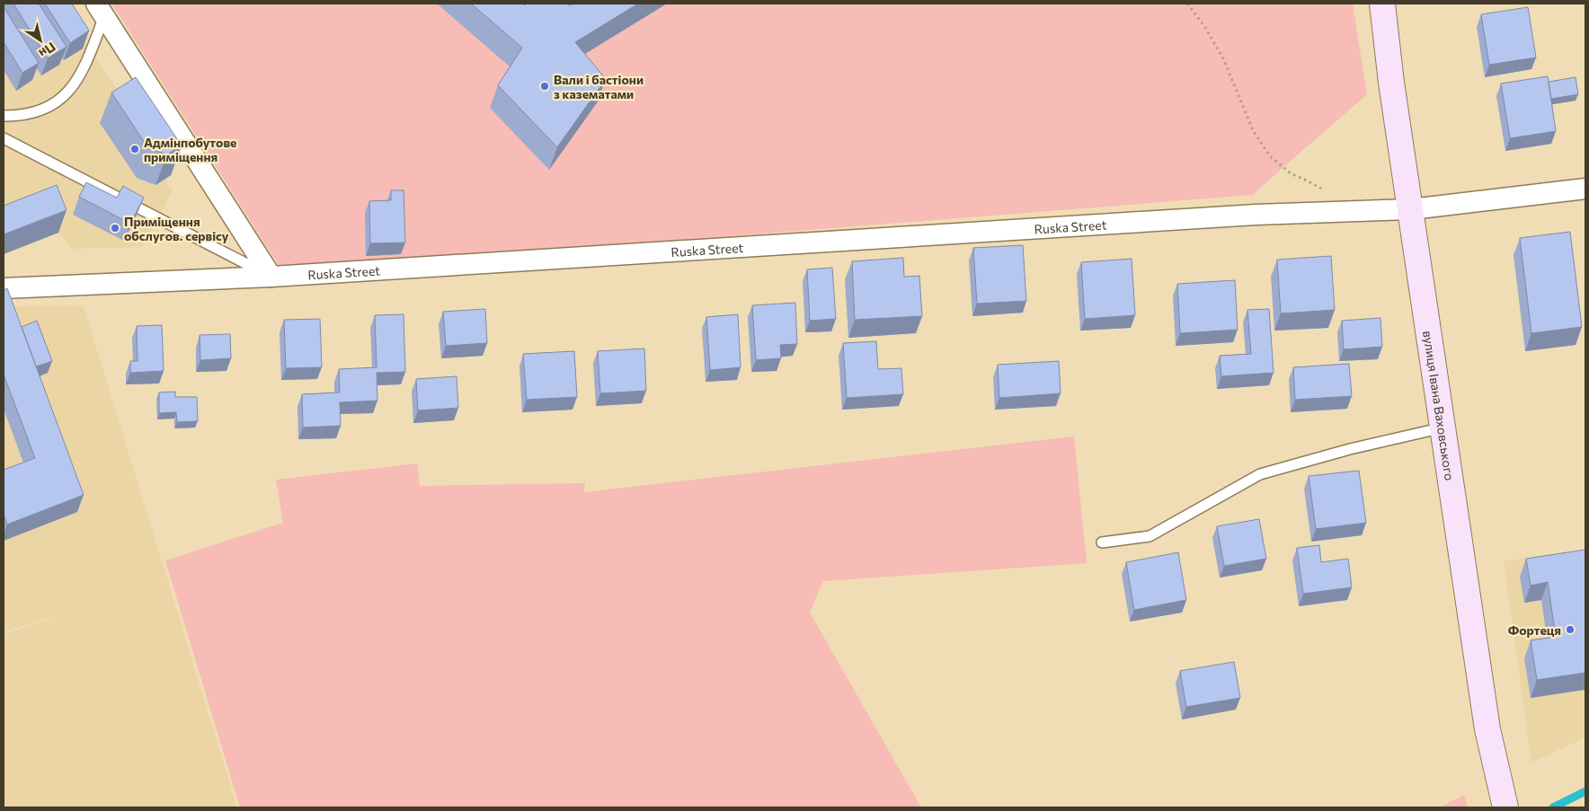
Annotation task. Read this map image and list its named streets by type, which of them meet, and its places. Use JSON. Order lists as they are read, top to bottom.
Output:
{
  "streets": {
    "main road": ["вулиця Івана Ваховського"],
    "street": ["Ruska Street"]
  },
  "crossings": [
    ["Ruska Street", "вулиця Івана Ваховського"]
  ],
  "places": [
    "Вали і бастіони з казематами",
    "Адмінпобутове приміщення",
    "Приміщення обслугов. сервісу",
    "Фортеця"
  ],
  "north": "bottom right"
}
